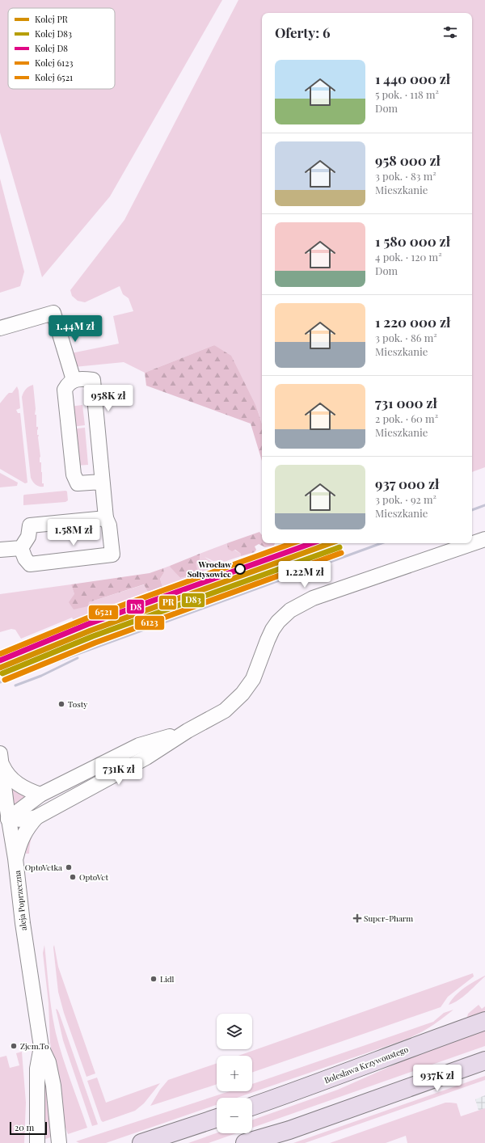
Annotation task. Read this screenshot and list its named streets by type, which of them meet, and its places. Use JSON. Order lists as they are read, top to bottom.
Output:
{
  "streets": {
    "main road": ["Bolesława Krzywoustego"],
    "street": ["aleja Poprzeczna"]
  },
  "places": {
    "other": [
      "Wrocław Sołtysowice",
      "Tosty",
      "OptoVetka",
      "OptoVet",
      "Lidl",
      "Zjem.To"
    ],
    "health": ["Super-Pharm"]
  },
  "lines": [
    "rail line PR",
    "rail line D8",
    "rail line 6521",
    "rail line D83",
    "rail line 6123"
  ],
  "legend": [
    "Kolej PR",
    "Kolej D83",
    "Kolej D8",
    "Kolej 6123",
    "Kolej 6521"
  ],
  "scale_bar": "20 m",
  "page": {
    "heading": "Oferty: 6",
    "list": [
      {
        "name": "1 440 000 zł",
        "note": "5 pok. · 118 m² · Dom"
      },
      {
        "name": "958 000 zł",
        "note": "3 pok. · 83 m² · Mieszkanie"
      },
      {
        "name": "1 580 000 zł",
        "note": "4 pok. · 120 m² · Dom"
      },
      {
        "name": "1 220 000 zł",
        "note": "3 pok. · 86 m² · Mieszkanie"
      },
      {
        "name": "731 000 zł",
        "note": "2 pok. · 60 m² · Mieszkanie"
      },
      {
        "name": "937 000 zł",
        "note": "3 pok. · 92 m² · Mieszkanie"
      }
    ],
    "price": [
      "1.44M zł",
      "958K zł",
      "1.58M zł",
      "1.22M zł",
      "731K zł",
      "937K zł"
    ],
    "map_buttons": ["+", "−"],
    "scale": "20 m"
  }
}
